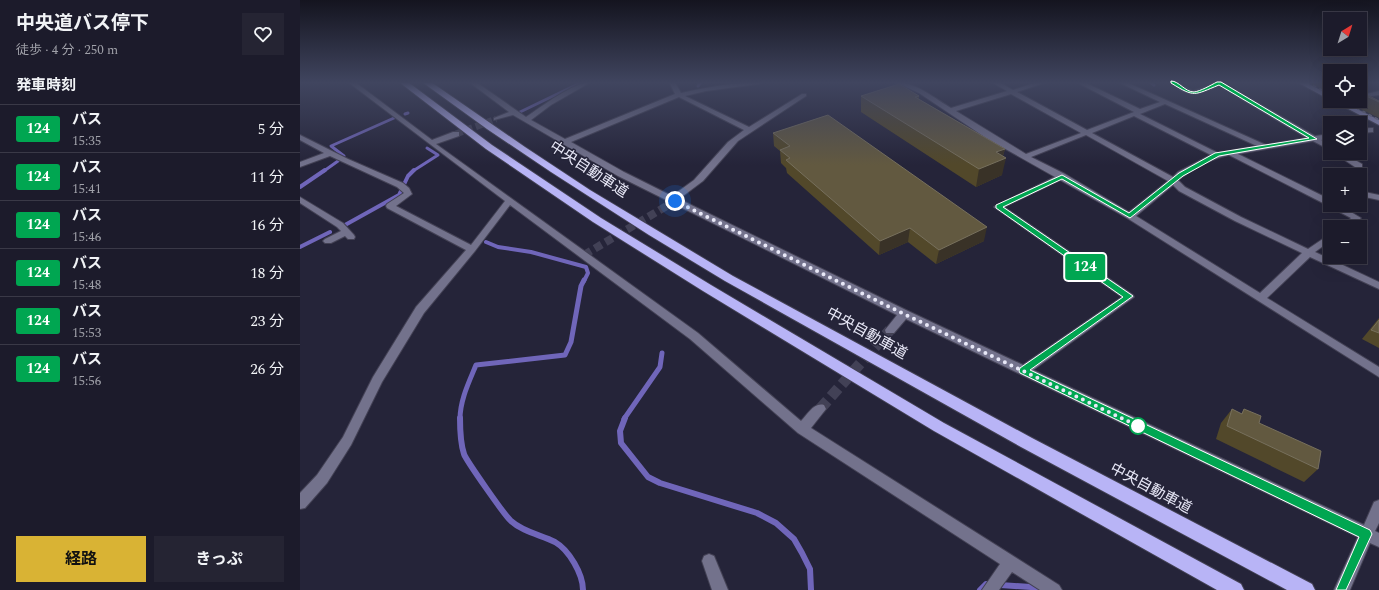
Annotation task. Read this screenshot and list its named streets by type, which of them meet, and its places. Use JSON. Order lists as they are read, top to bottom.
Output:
{
  "streets": {
    "highway": ["中央自動車道"]
  },
  "lines": ["bus line 124"],
  "north": "top right",
  "page": {
    "heading": [
      ["中央道バス停下", "徒歩 · 4 分 · 250 m"],
      "発車時刻"
    ],
    "on_map": "124",
    "map_buttons": ["+", "−"],
    "list": [
      {
        "mark": "124",
        "name": "バス",
        "note": "15:35",
        "value": "5 分"
      },
      {
        "mark": "124",
        "name": "バス",
        "note": "15:41",
        "value": "11 分"
      },
      {
        "mark": "124",
        "name": "バス",
        "note": "15:46",
        "value": "16 分"
      },
      {
        "mark": "124",
        "name": "バス",
        "note": "15:48",
        "value": "18 分"
      },
      {
        "mark": "124",
        "name": "バス",
        "note": "15:53",
        "value": "23 分"
      },
      {
        "mark": "124",
        "name": "バス",
        "note": "15:56",
        "value": "26 分"
      }
    ],
    "buttons": ["経路", "きっぷ"]
  }
}
